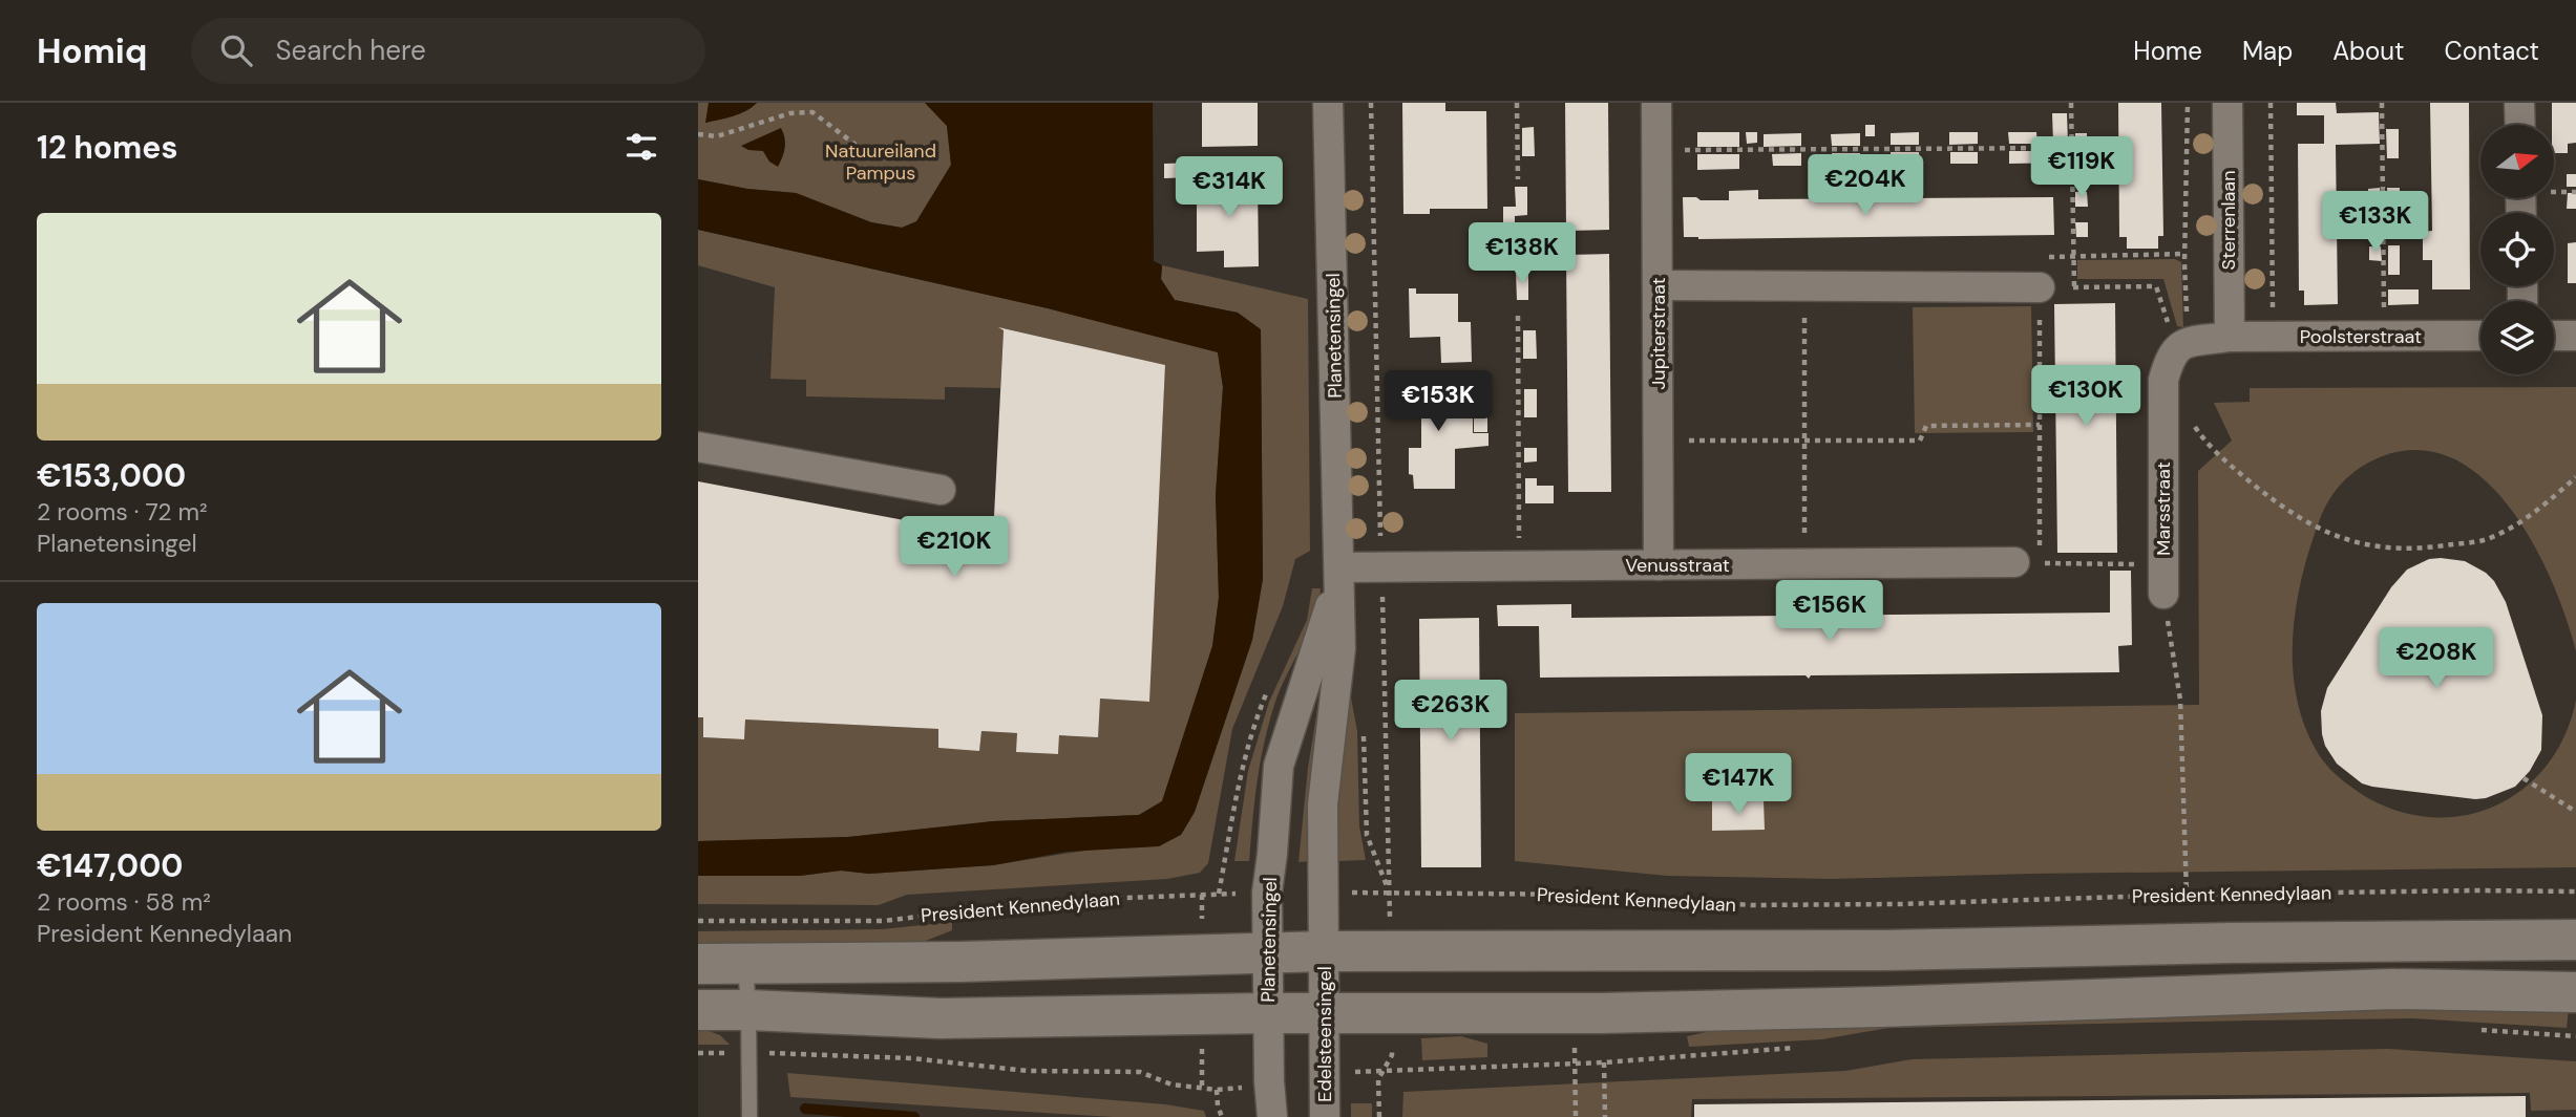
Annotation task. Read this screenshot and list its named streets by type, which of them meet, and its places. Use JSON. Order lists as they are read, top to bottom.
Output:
{
  "streets": {
    "street": [
      "Sterrenlaan",
      "Jupiterstraat",
      "Planetensingel",
      "Poolsterstraat",
      "Marsstraat",
      "Venusstraat",
      "Edelsteensingel"
    ],
    "path": ["President Kennedylaan"]
  },
  "crossings": [
    ["Sterrenlaan", "Poolsterstraat"],
    ["Jupiterstraat", "Venusstraat"],
    ["Planetensingel", "Venusstraat"],
    ["Planetensingel", "President Kennedylaan"],
    ["Planetensingel", "Edelsteensingel"]
  ],
  "parks": ["Natuureiland Pampus"],
  "north": "right",
  "page": {
    "header": "Homiq",
    "search": "Search here",
    "nav": [
      "Home",
      "Map",
      "About",
      "Contact"
    ],
    "heading": "12 homes",
    "price": [
      "€119K",
      "€204K",
      "€314K",
      "€133K",
      "€138K",
      "€130K",
      "€153K",
      "€210K",
      "€156K",
      "€208K",
      "€263K",
      "€147K"
    ],
    "list": [
      {
        "name": "€153,000",
        "note": "2 rooms · 72 m² · Planetensingel"
      },
      {
        "name": "€147,000",
        "note": "2 rooms · 58 m² · President Kennedylaan"
      }
    ]
  }
}
